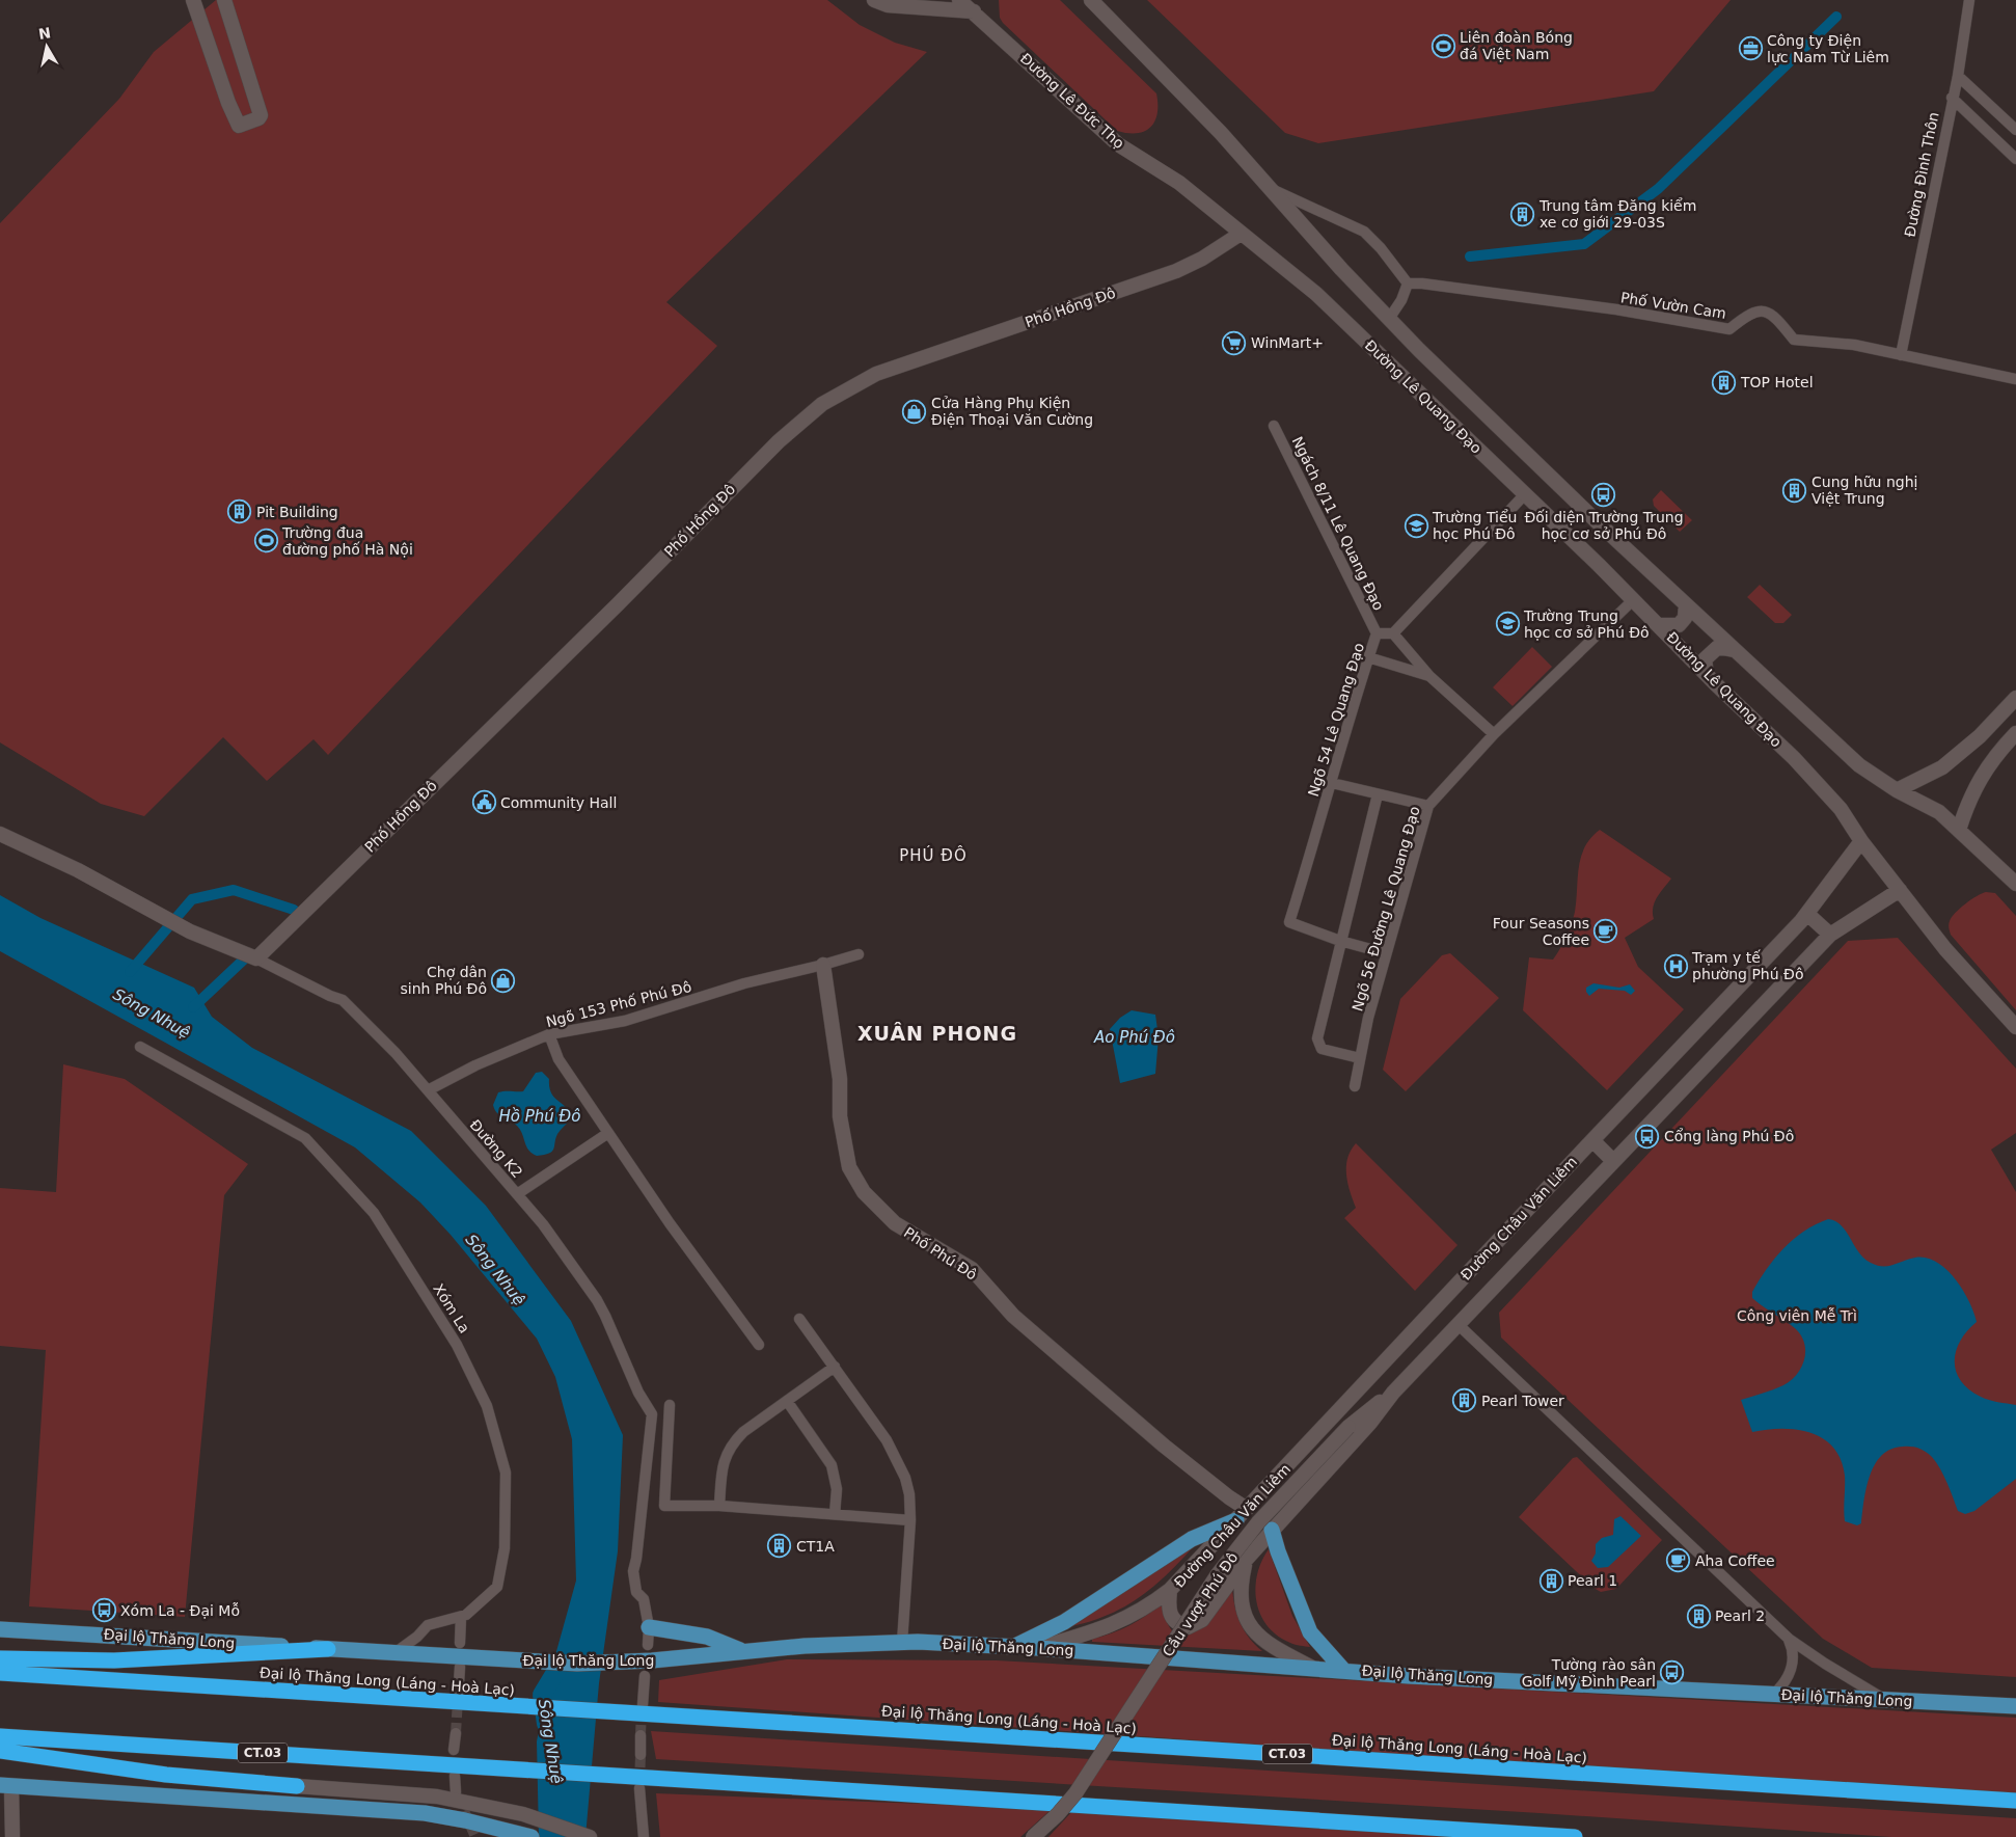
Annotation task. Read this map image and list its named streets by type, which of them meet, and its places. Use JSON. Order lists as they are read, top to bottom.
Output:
{
  "streets": {
    "highway": ["Đại lộ Thăng Long (Láng - Hoà Lạc)", "CT.03"],
    "main road": [
      "Đường Lê Đức Thọ",
      "Phố Hồng Đô",
      "Đường Lê Quang Đạo",
      "Đường Châu Văn Liêm",
      "Phố Phú Đô",
      "Cầu vượt Phú Đô",
      "Đại lộ Thăng Long"
    ],
    "street": [
      "Đường Đình Thôn",
      "Phố Vườn Cam",
      "Ngách 8/11 Lê Quang Đạo",
      "Ngõ 54 Lê Quang Đạo",
      "Ngõ 56 Đường Lê Quang Đạo",
      "Ngõ 153 Phố Phú Đô",
      "Đường K2",
      "Xóm La"
    ]
  },
  "crossings": [
    ["Đường Lê Đức Thọ", "Phố Hồng Đô"],
    ["Đường Lê Đức Thọ", "Đường Lê Quang Đạo"],
    ["Đường Đình Thôn", "Phố Vườn Cam"],
    ["Phố Hồng Đô", "Đường Lê Quang Đạo"],
    ["Phố Hồng Đô", "Đường K2"],
    ["Đường Lê Quang Đạo", "Ngõ 56 Đường Lê Quang Đạo"],
    ["Đường Lê Quang Đạo", "Đường Châu Văn Liêm"],
    ["Ngách 8/11 Lê Quang Đạo", "Ngõ 54 Lê Quang Đạo"],
    ["Ngõ 153 Phố Phú Đô", "Đường K2"],
    ["Ngõ 153 Phố Phú Đô", "Phố Phú Đô"],
    ["Đường Châu Văn Liêm", "Phố Phú Đô"],
    ["Đường Châu Văn Liêm", "Cầu vượt Phú Đô"],
    ["Đường Châu Văn Liêm", "Đại lộ Thăng Long"],
    ["Xóm La", "Đại lộ Thăng Long"]
  ],
  "districts": ["PHÚ ĐÔ", "XUÂN PHONG"],
  "water": ["Sông Nhuệ", "Ao Phú Đô", "Hồ Phú Đô"],
  "parks": ["Công viên Mễ Trì"],
  "places": {
    "sports": ["Liên đoàn Bóng đá Việt Nam", "Trường đua đường phố Hà Nội"],
    "office": ["Công ty Điện lực Nam Từ Liêm"],
    "building": [
      "Trung tâm Đăng kiểm xe cơ giới 29-03S",
      "TOP Hotel",
      "Cung hữu nghị Việt Trung",
      "Pit Building",
      "Pearl Tower",
      "CT1A",
      "Pearl 1",
      "Pearl 2"
    ],
    "supermarket": ["WinMart+"],
    "shop": ["Cửa Hàng Phụ Kiện Điện Thoại Văn Cường", "Chợ dân sinh Phú Đô"],
    "bus stop": [
      "Đối diện Trường Trung học cơ sở Phú Đô",
      "Cổng làng Phú Đô",
      "Xóm La - Đại Mỗ",
      "Tường rào sân Golf Mỹ Đình Pearl"
    ],
    "school or university": ["Trường Tiểu học Phú Đô", "Trường Trung học cơ sở Phú Đô"],
    "public building": ["Community Hall"],
    "cafe": ["Four Seasons Coffee", "Aha Coffee"],
    "hospital": ["Trạm y tế phường Phú Đô"]
  },
  "north": "top"
}
